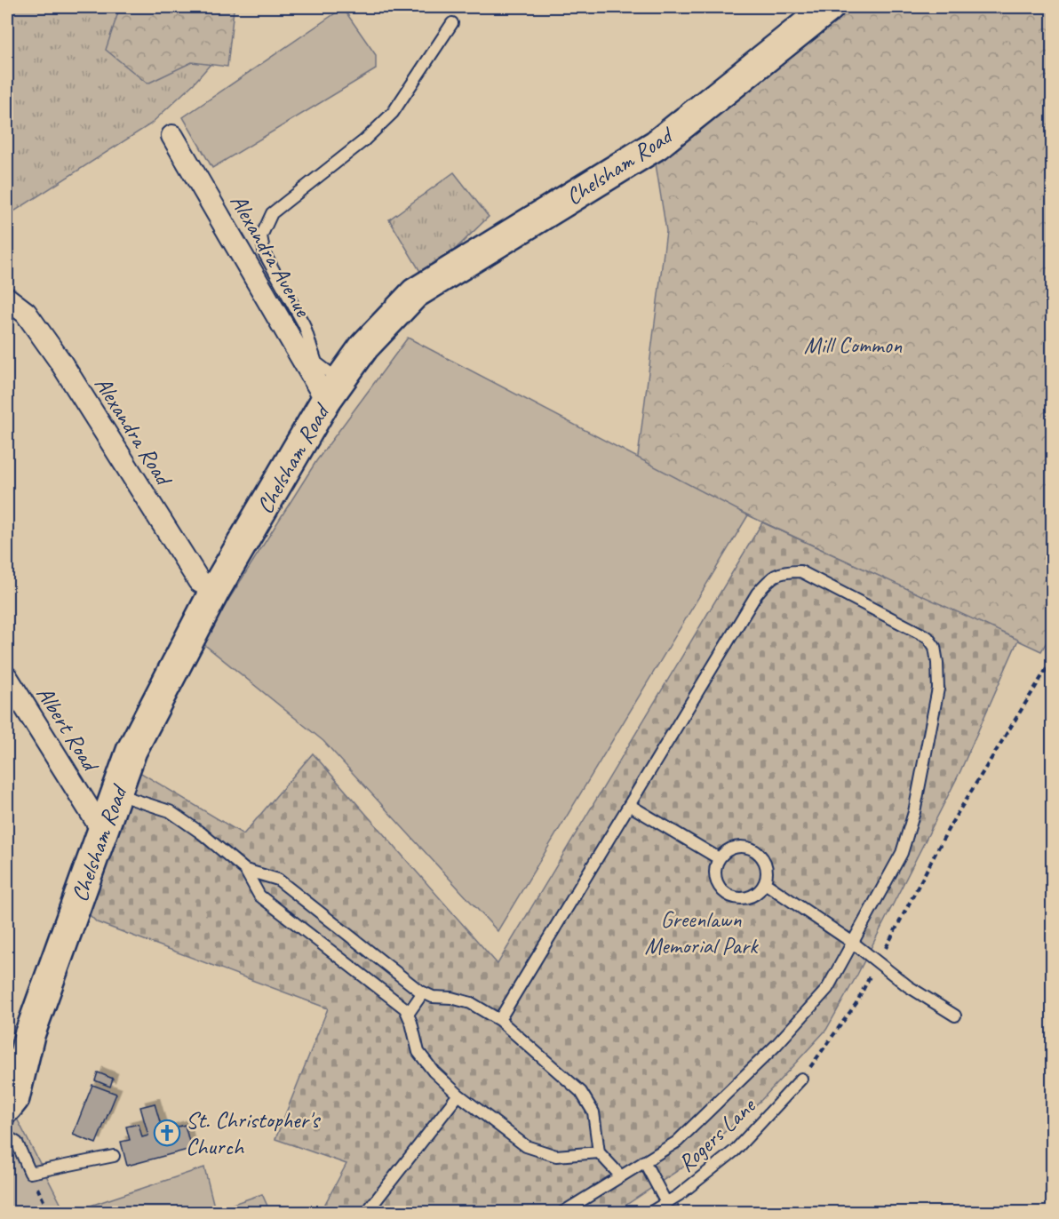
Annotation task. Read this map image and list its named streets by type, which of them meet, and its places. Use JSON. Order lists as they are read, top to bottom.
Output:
{
  "streets": {
    "street": [
      "Chelsham Road",
      "Alexandra Avenue",
      "Alexandra Road",
      "Albert Road"
    ],
    "lane": ["Rogers Lane"]
  },
  "crossings": [
    ["Chelsham Road", "Alexandra Avenue"],
    ["Chelsham Road", "Alexandra Road"],
    ["Chelsham Road", "Albert Road"]
  ],
  "parks": ["Mill Common", "Greenlawn Memorial Park"],
  "places": {
    "church": ["St. Christopher's Church"]
  }
}
